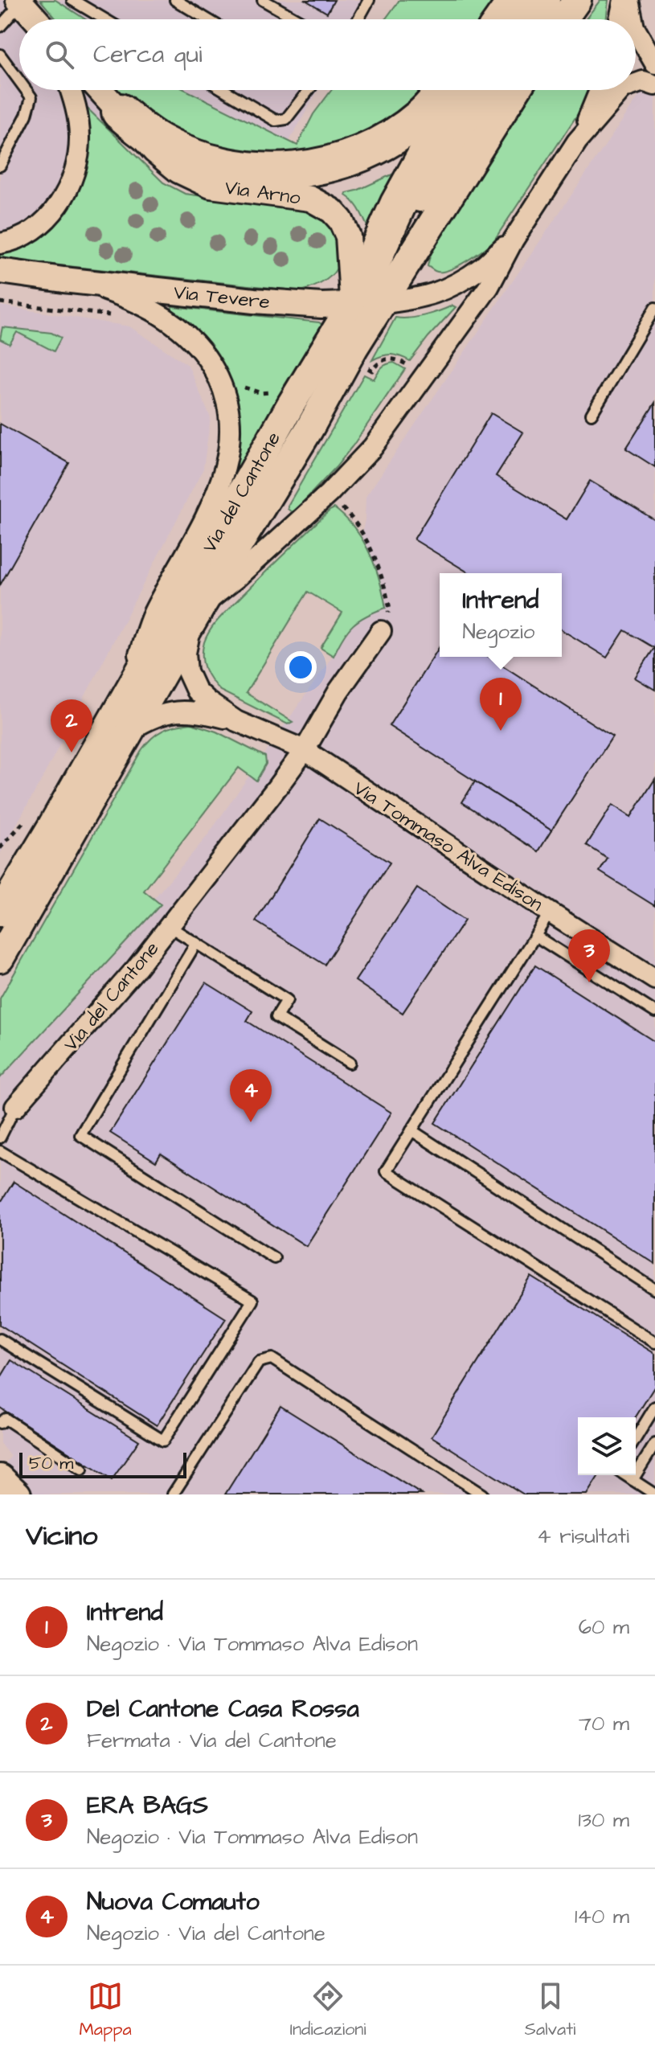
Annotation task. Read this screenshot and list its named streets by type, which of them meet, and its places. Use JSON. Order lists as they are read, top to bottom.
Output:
{
  "streets": {
    "main road": ["Via del Cantone"],
    "street": ["Via Arno", "Via Tevere", "Via Tommaso Alva Edison"]
  },
  "crossings": [
    ["Via Arno", "Via Tevere"],
    ["Via Arno", "Via del Cantone"],
    ["Via Tevere", "Via del Cantone"],
    ["Via del Cantone", "Via Tommaso Alva Edison"]
  ],
  "scale_bar": "50 m",
  "page": {
    "search": "Cerca qui",
    "popup": ["Intrend", "Negozio"],
    "pins": [
      "1",
      "2",
      "3",
      "4"
    ],
    "scale": "50 m",
    "heading": ["Vicino", "4 risultati"],
    "list": [
      {
        "mark": "1",
        "name": "Intrend",
        "note": "Negozio · Via Tommaso Alva Edison",
        "value": "60 m"
      },
      {
        "mark": "2",
        "name": "Del Cantone Casa Rossa",
        "note": "Fermata · Via del Cantone",
        "value": "70 m"
      },
      {
        "mark": "3",
        "name": "ERA BAGS",
        "note": "Negozio · Via Tommaso Alva Edison",
        "value": "130 m"
      },
      {
        "mark": "4",
        "name": "Nuova Comauto",
        "note": "Negozio · Via del Cantone",
        "value": "140 m"
      }
    ],
    "nav": ["Mappa", "Indicazioni", "Salvati"]
  }
}
